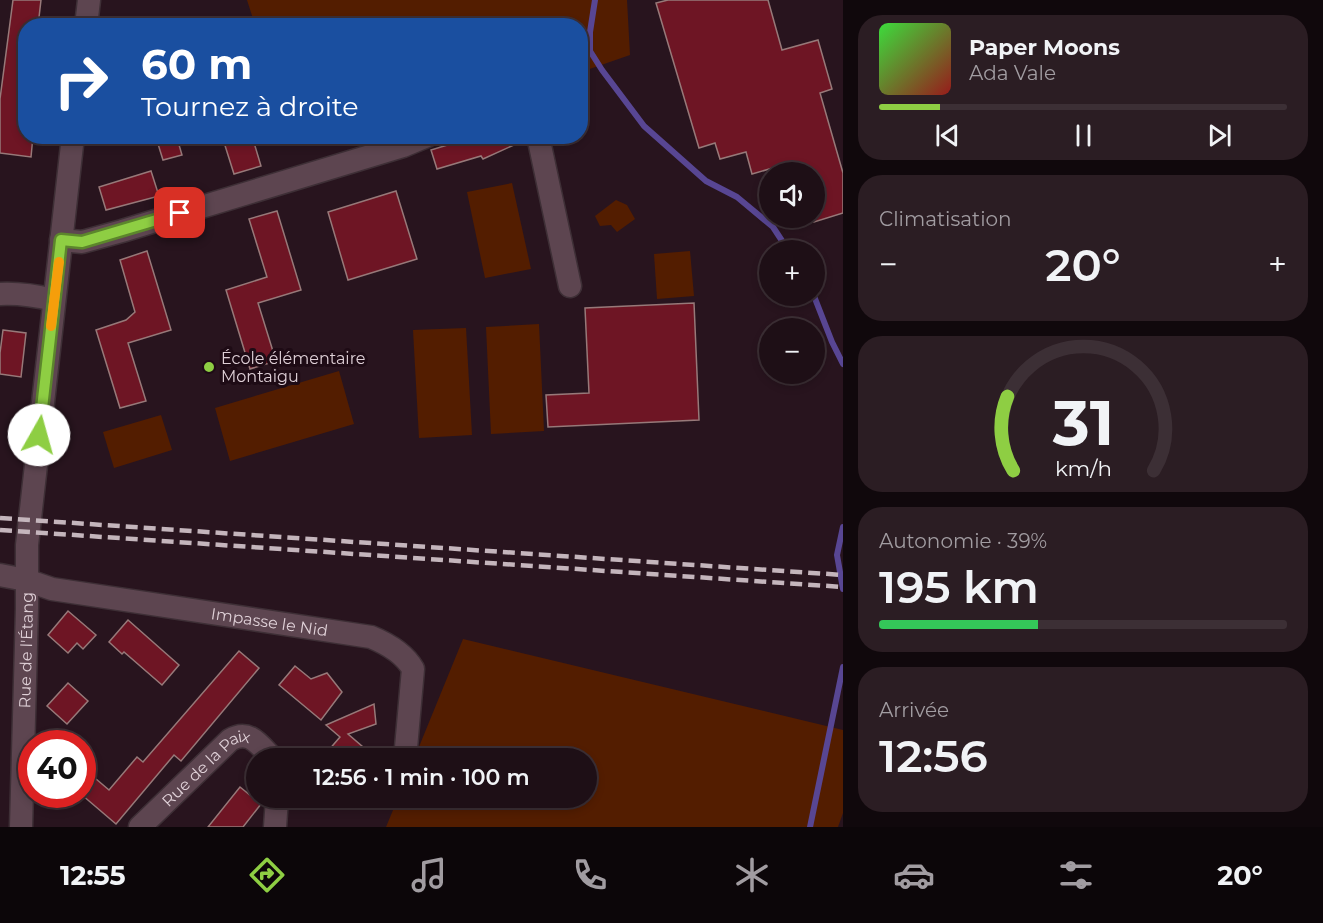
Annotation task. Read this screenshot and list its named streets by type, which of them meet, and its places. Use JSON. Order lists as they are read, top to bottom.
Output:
{
  "streets": {
    "street": ["Impasse le Nid", "Rue de l'Étang", "Rue de la Paix"]
  },
  "crossings": [
    ["Impasse le Nid", "Rue de l'Étang"]
  ],
  "places": ["École élémentaire Montaigu"],
  "page": {
    "turn": ["60 m", "Tournez à droite"],
    "song": ["Paper Moons", "Ada Vale"],
    "map_buttons": ["+", "−"],
    "tile": [
      "Climatisation",
      ["Autonomie · 39%", "195 km"],
      ["Arrivée", "12:56"]
    ],
    "heat": ["−", "20°", "+"],
    "limit": "40",
    "trip": "12:56 · 1 min · 100 m",
    "tabs": ["12:55", "20°"],
    "gauge": ["31", "km/h"]
  }
}
